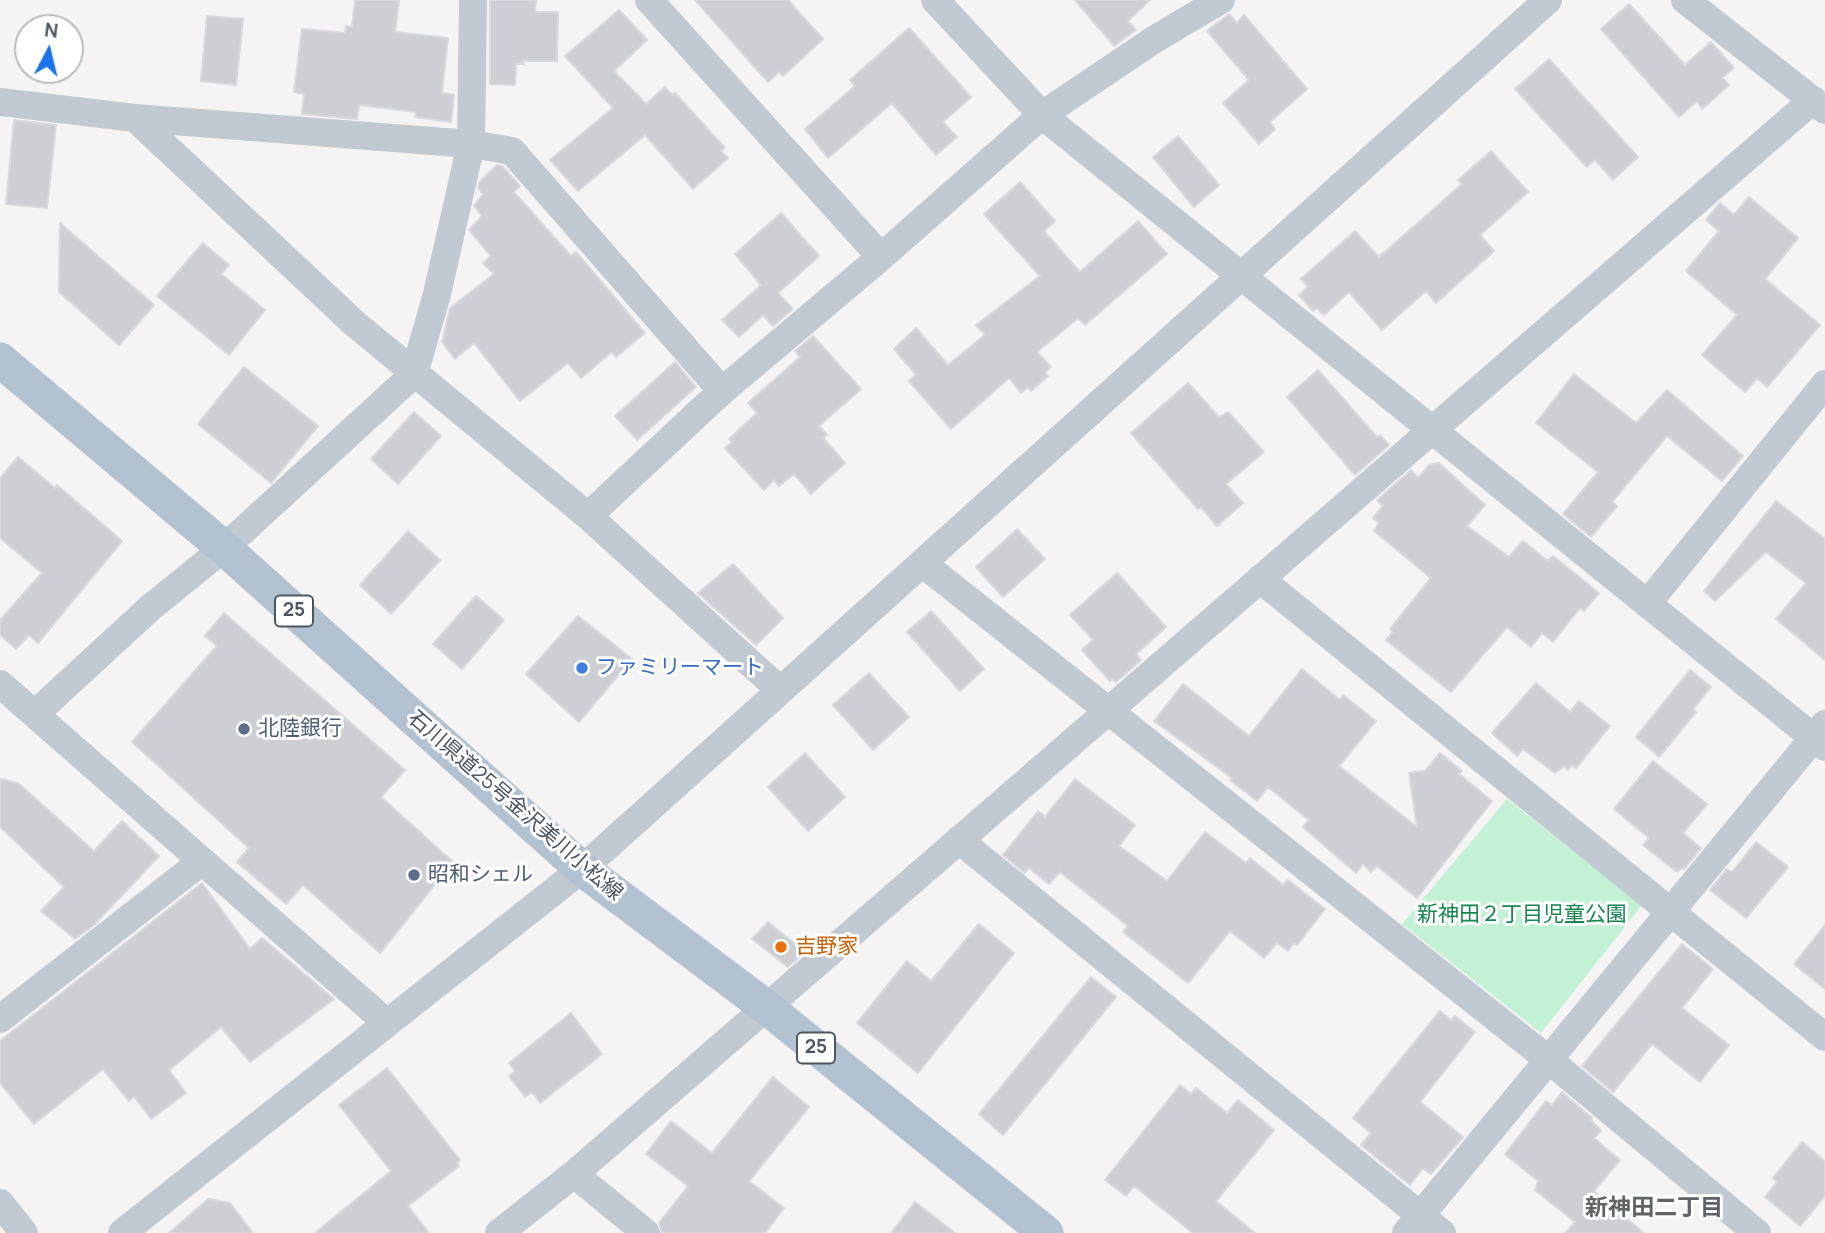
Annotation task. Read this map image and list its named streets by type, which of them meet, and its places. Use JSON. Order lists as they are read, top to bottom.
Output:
{
  "streets": {
    "main road": ["25", "石川県道25号金沢美川小松線"]
  },
  "districts": ["新神田二丁目"],
  "parks": ["新神田２丁目児童公園"],
  "places": [
    "ファミリーマート",
    "北陸銀行",
    "昭和シェル",
    "吉野家"
  ],
  "north": "top"
}
